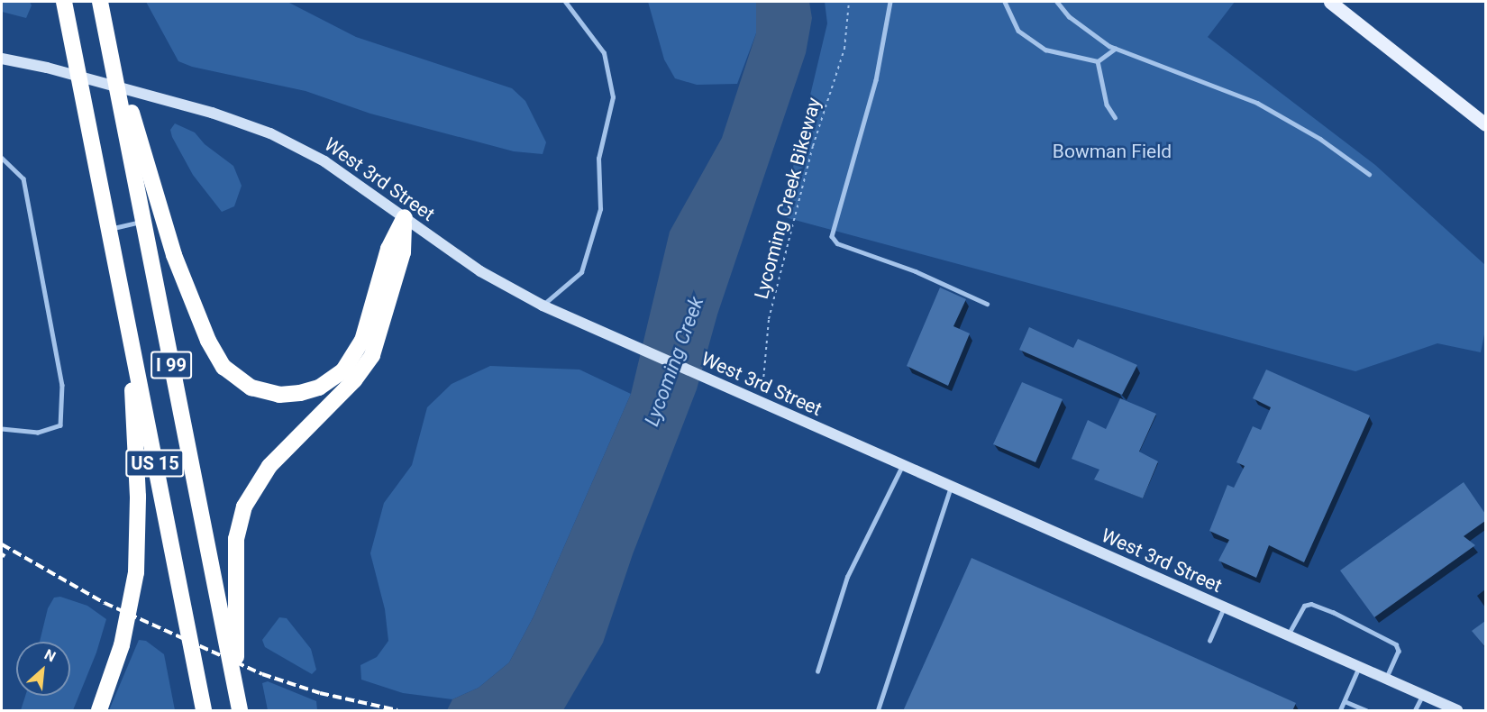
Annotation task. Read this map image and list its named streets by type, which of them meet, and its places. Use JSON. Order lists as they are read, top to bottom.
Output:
{
  "streets": {
    "highway": ["I 99", "US 15"],
    "main road": ["West 3rd Street"],
    "path": ["Lycoming Creek Bikeway"]
  },
  "crossings": [
    ["West 3rd Street", "Lycoming Creek Bikeway"],
    ["I 99", "US 15"]
  ],
  "water": ["Lycoming Creek"],
  "parks": ["Bowman Field"],
  "north": "top right"
}
